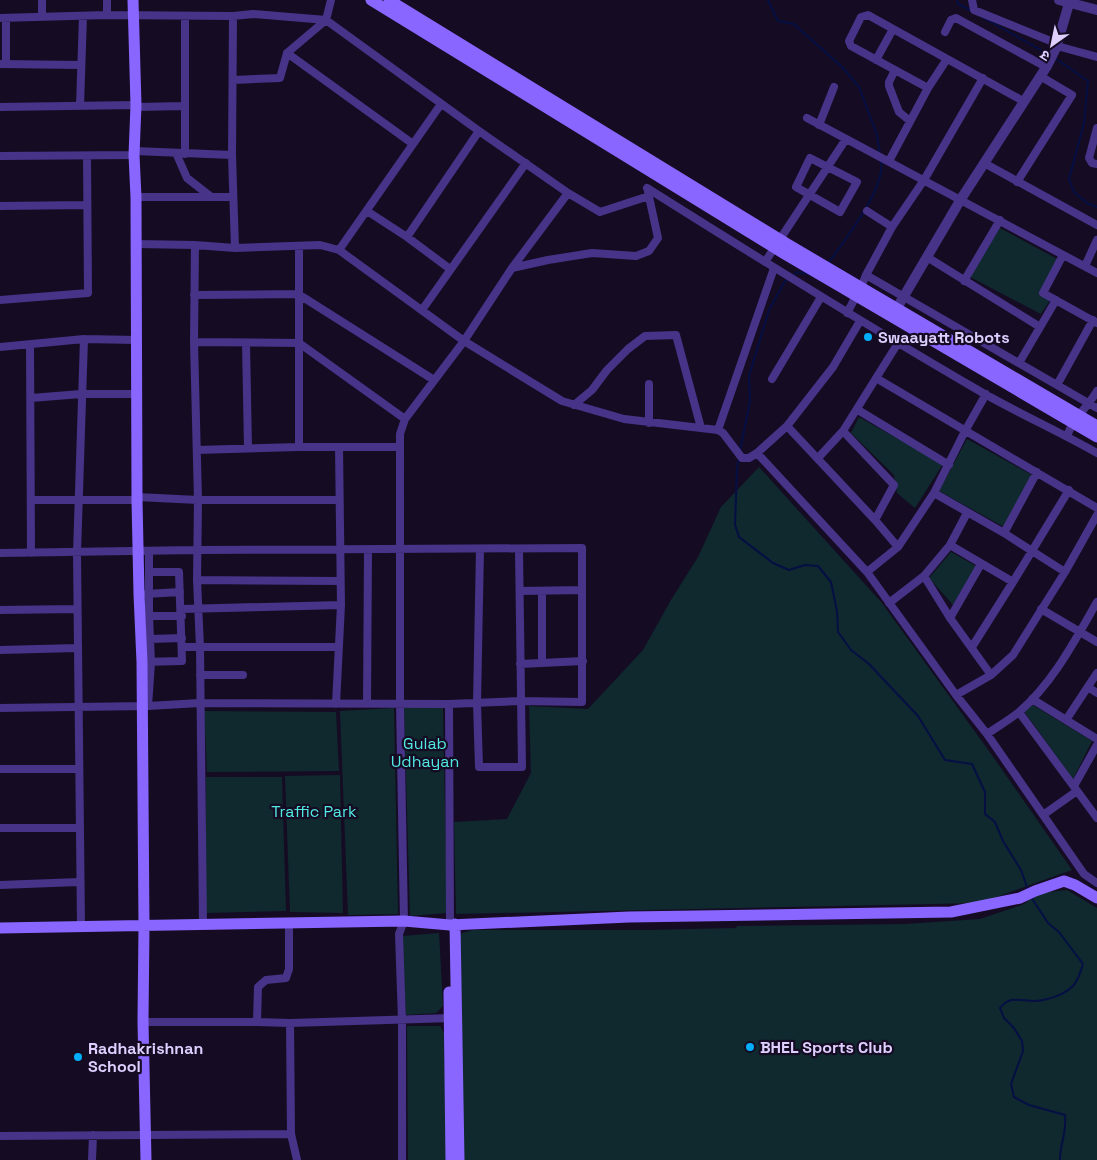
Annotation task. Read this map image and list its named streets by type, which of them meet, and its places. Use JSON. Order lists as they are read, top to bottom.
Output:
{
  "parks": ["Gulab Udhayan", "Traffic Park"],
  "places": ["Swaayatt Robots", "BHEL Sports Club", "Radhakrishnan School"],
  "north": "bottom left"
}
